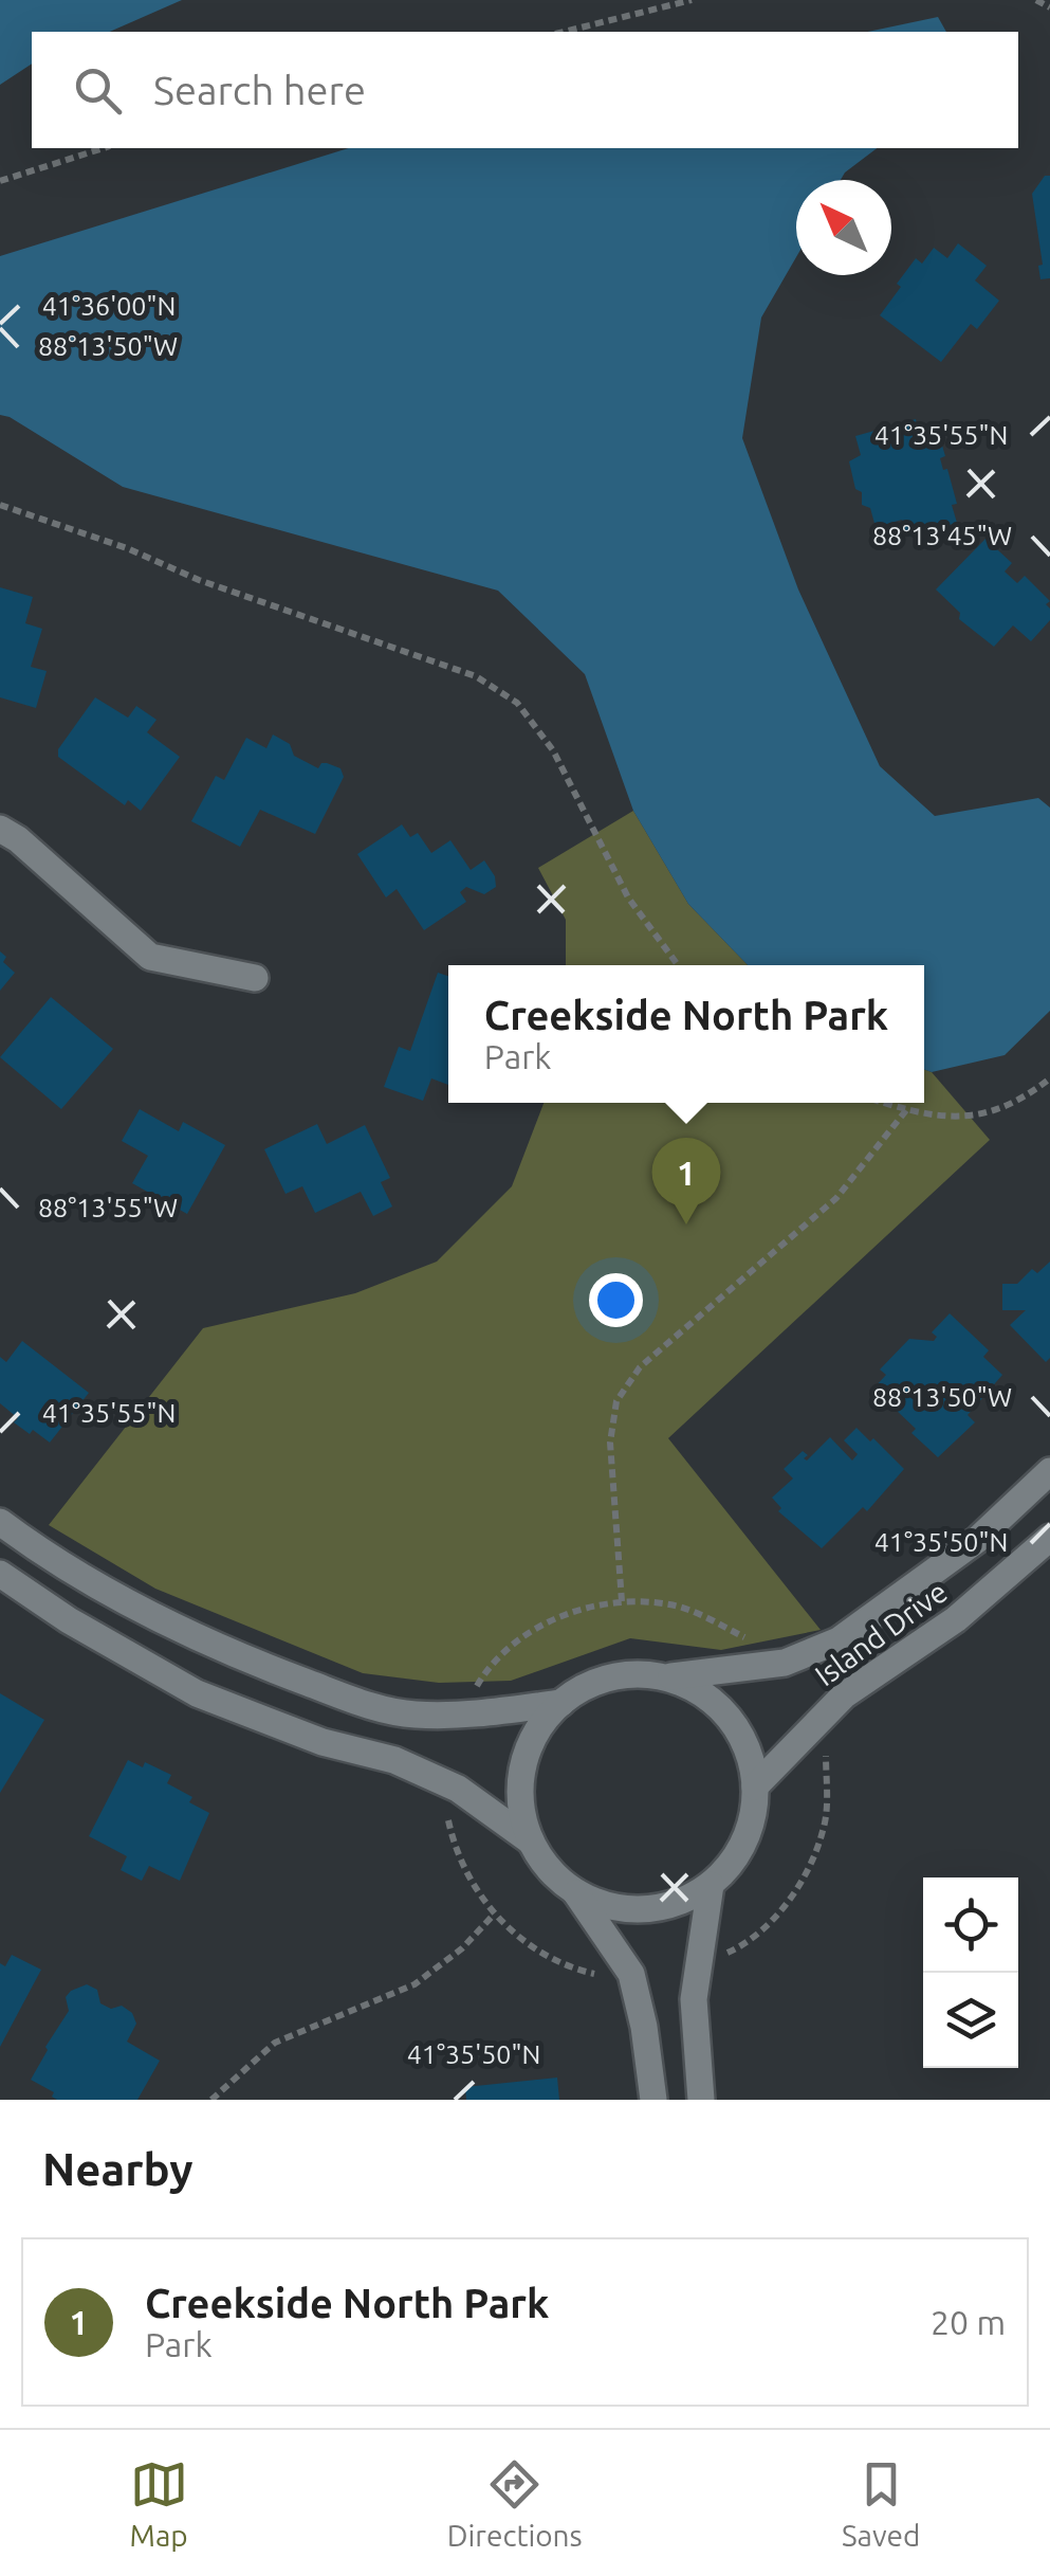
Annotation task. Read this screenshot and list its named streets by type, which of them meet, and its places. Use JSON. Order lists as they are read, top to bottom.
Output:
{
  "streets": {
    "street": ["Island Drive"]
  },
  "north": "top left",
  "page": {
    "search": "Search here",
    "popup": ["Creekside North Park", "Park"],
    "pins": "1",
    "heading": "Nearby",
    "list": [
      {
        "mark": "1",
        "name": "Creekside North Park",
        "note": "Park",
        "value": "20 m"
      }
    ],
    "nav": ["Map", "Directions", "Saved"]
  },
  "coordinates": [
    "41°36'00\"N",
    "88°13'50\"W",
    "41°35'55\"N",
    "88°13'45\"W",
    "88°13'55\"W",
    "41°35'50\"N"
  ]
}
